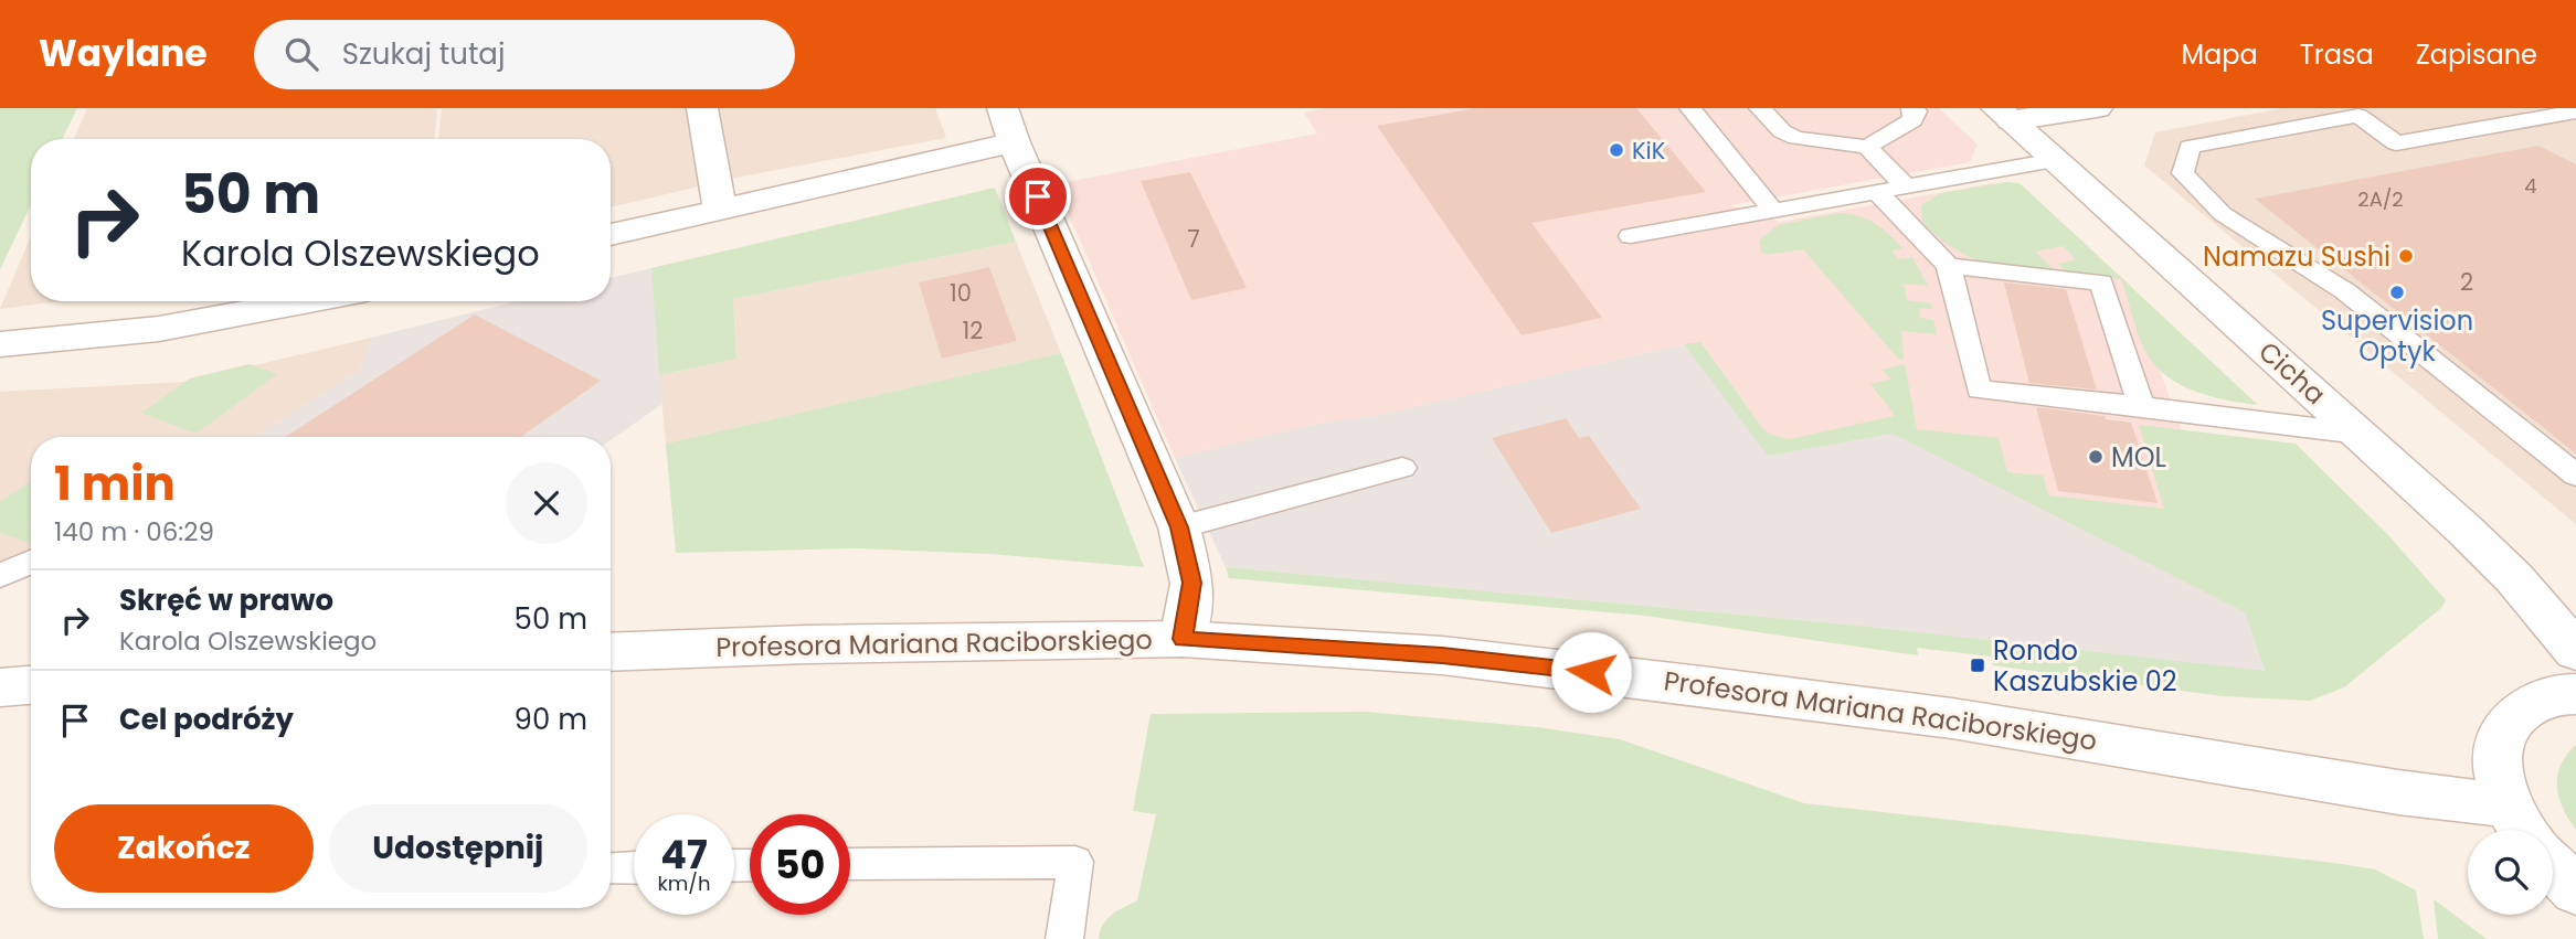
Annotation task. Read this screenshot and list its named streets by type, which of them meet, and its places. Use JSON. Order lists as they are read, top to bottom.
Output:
{
  "streets": {
    "street": ["Cicha", "Profesora Mariana Raciborskiego"]
  },
  "places": {
    "other": [
      "KiK",
      "Namazu Sushi",
      "Supervision Optyk",
      "MOL"
    ],
    "transit": ["Rondo Kaszubskie 02"]
  },
  "house_numbers": [
    "4",
    "2A/2",
    "7",
    "2",
    "10",
    "12"
  ],
  "page": {
    "header": "Waylane",
    "search": "Szukaj tutaj",
    "nav": ["Mapa", "Trasa", "Zapisane"],
    "turn": ["50 m", "Karola Olszewskiego"],
    "heading": ["1 min", "140 m · 06:29"],
    "list": [
      {
        "name": "Skręć w prawo",
        "note": "Karola Olszewskiego",
        "value": "50 m"
      },
      {
        "name": "Cel podróży",
        "value": "90 m"
      }
    ],
    "buttons": ["Zakończ", "Udostępnij"],
    "speed": "47 km/h",
    "limit": "50"
  }
}
